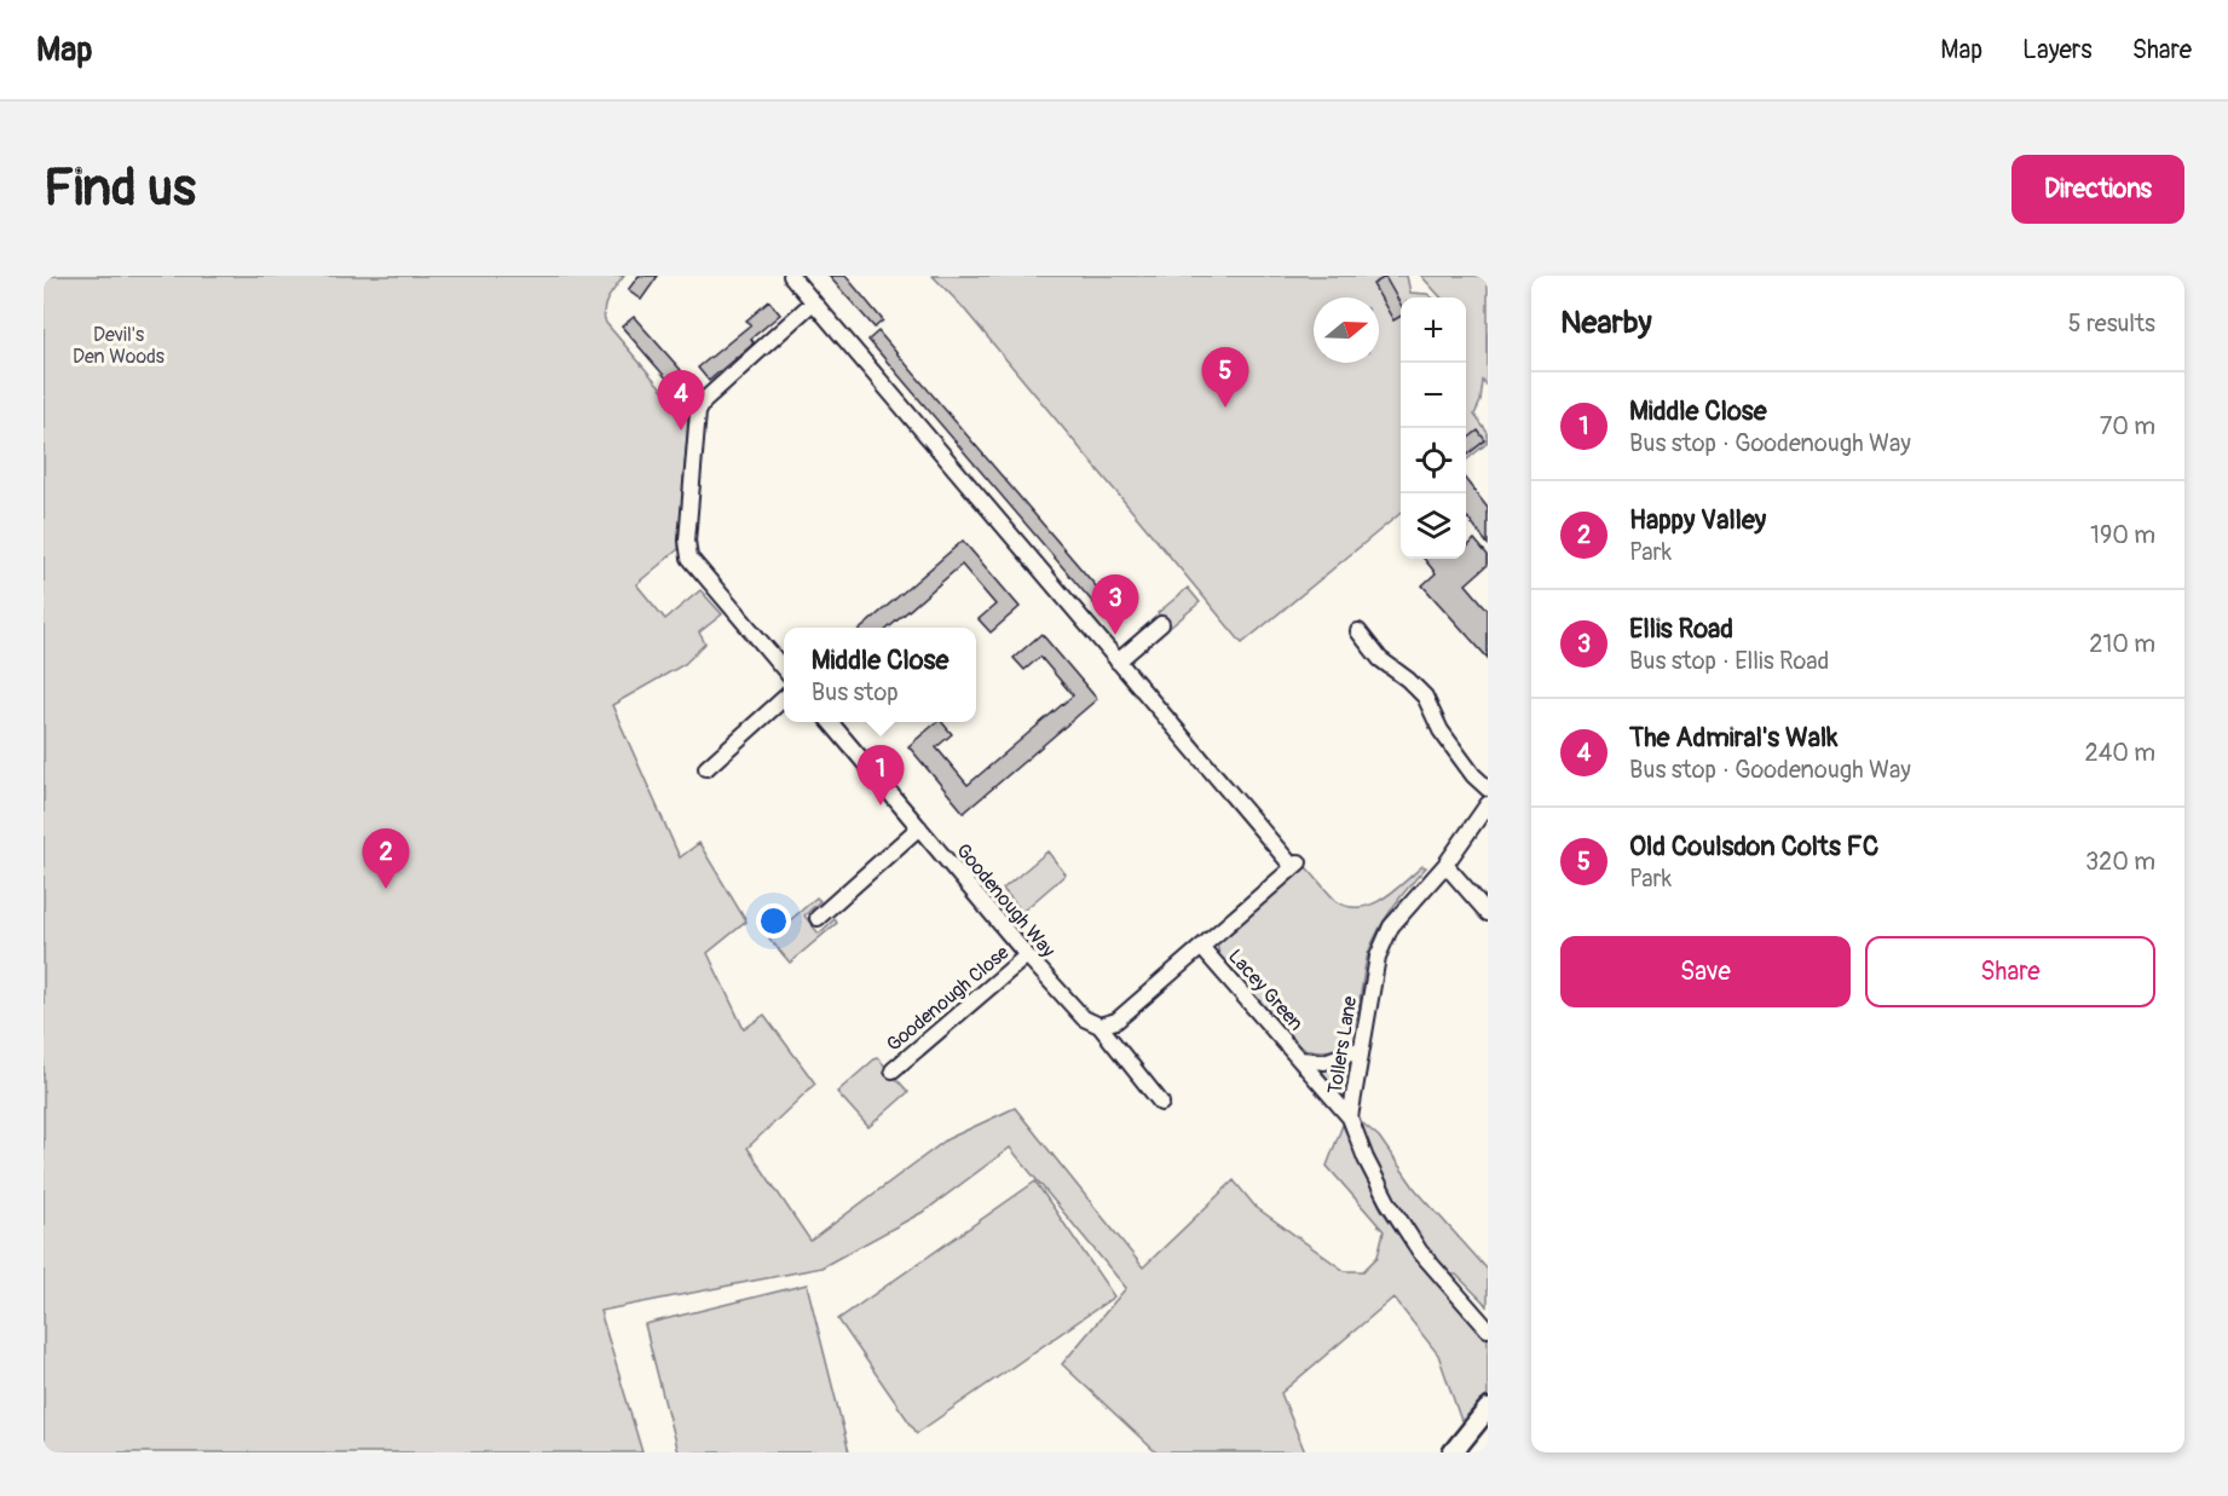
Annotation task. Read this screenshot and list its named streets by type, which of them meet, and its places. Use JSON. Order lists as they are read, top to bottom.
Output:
{
  "streets": {
    "street": [
      "Goodenough Way",
      "Lacey Green",
      "Goodenough Close",
      "Tollers Lane"
    ]
  },
  "crossings": [
    ["Goodenough Way", "Lacey Green"],
    ["Goodenough Way", "Goodenough Close"],
    ["Lacey Green", "Tollers Lane"]
  ],
  "parks": ["Devil's Den Woods"],
  "north": "right",
  "page": {
    "header": "Map",
    "nav": ["Map", "Layers", "Share"],
    "buttons": [
      "Directions",
      ["Save", "Share"]
    ],
    "title": "Find us",
    "heading": ["Nearby", "5 results"],
    "map_buttons": ["+", "−"],
    "pins": [
      "5",
      "4",
      "3",
      "1",
      "2"
    ],
    "list": [
      {
        "mark": "1",
        "name": "Middle Close",
        "note": "Bus stop · Goodenough Way",
        "value": "70 m"
      },
      {
        "mark": "2",
        "name": "Happy Valley",
        "note": "Park",
        "value": "190 m"
      },
      {
        "mark": "3",
        "name": "Ellis Road",
        "note": "Bus stop · Ellis Road",
        "value": "210 m"
      },
      {
        "mark": "4",
        "name": "The Admiral's Walk",
        "note": "Bus stop · Goodenough Way",
        "value": "240 m"
      },
      {
        "mark": "5",
        "name": "Old Coulsdon Colts FC",
        "note": "Park",
        "value": "320 m"
      }
    ],
    "popup": ["Middle Close", "Bus stop"]
  }
}
